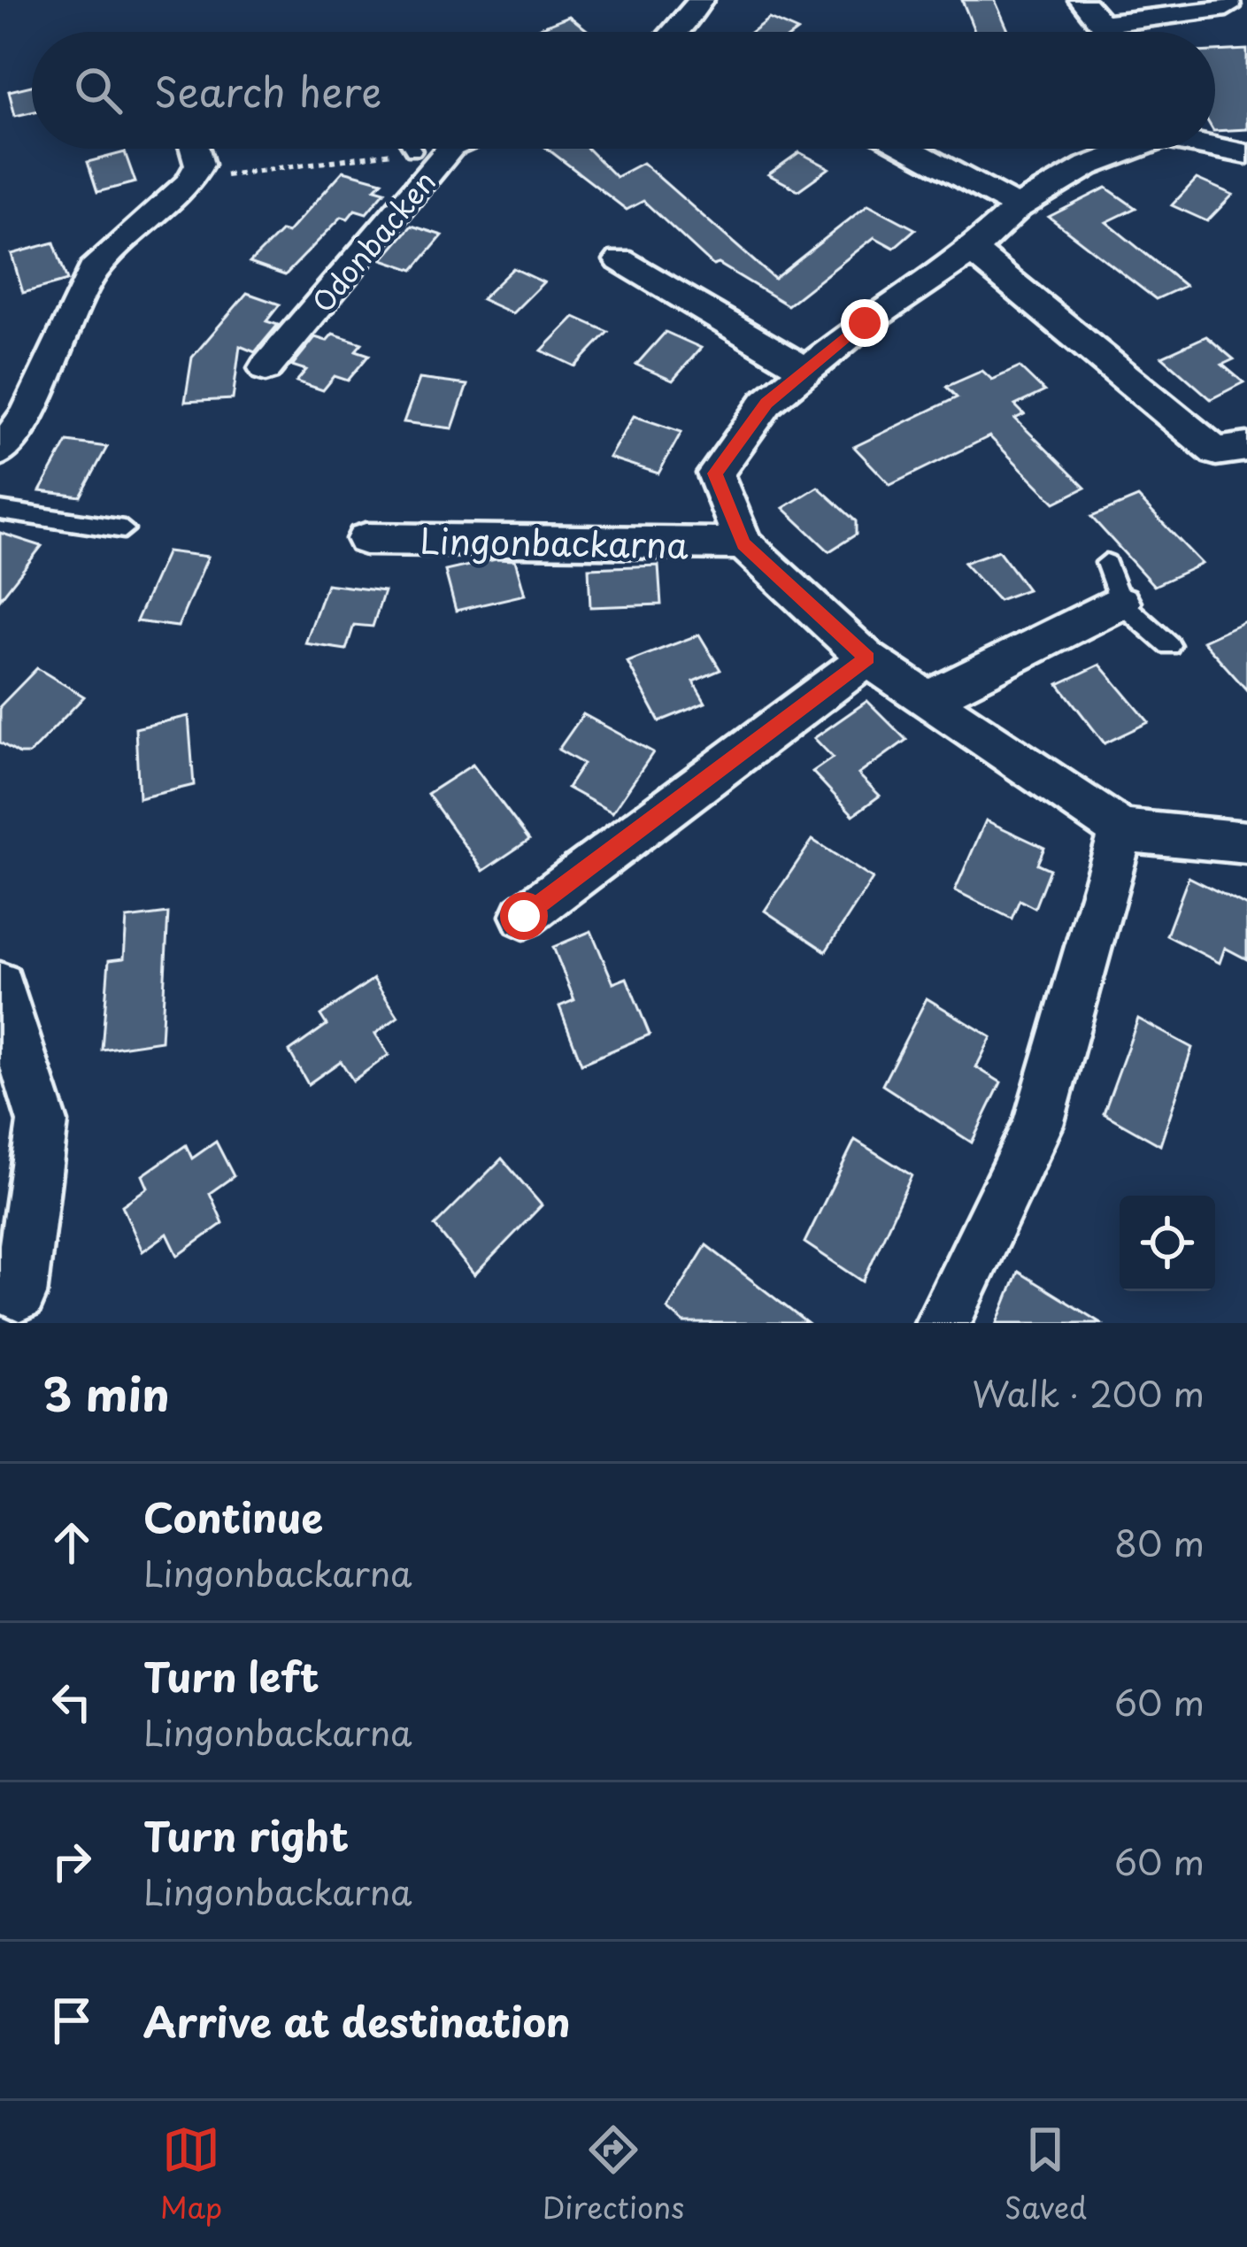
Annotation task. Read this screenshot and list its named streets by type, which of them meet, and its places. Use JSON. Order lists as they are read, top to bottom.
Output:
{
  "streets": {
    "street": ["Odonbacken", "Lingonbackarna"]
  },
  "page": {
    "search": "Search here",
    "heading": ["3 min", "Walk · 200 m"],
    "list": [
      ["Continue", "Lingonbackarna", "80 m"],
      ["Turn left", "Lingonbackarna", "60 m"],
      ["Turn right", "Lingonbackarna", "60 m"],
      "Arrive at destination"
    ],
    "nav": ["Map", "Directions", "Saved"]
  }
}
